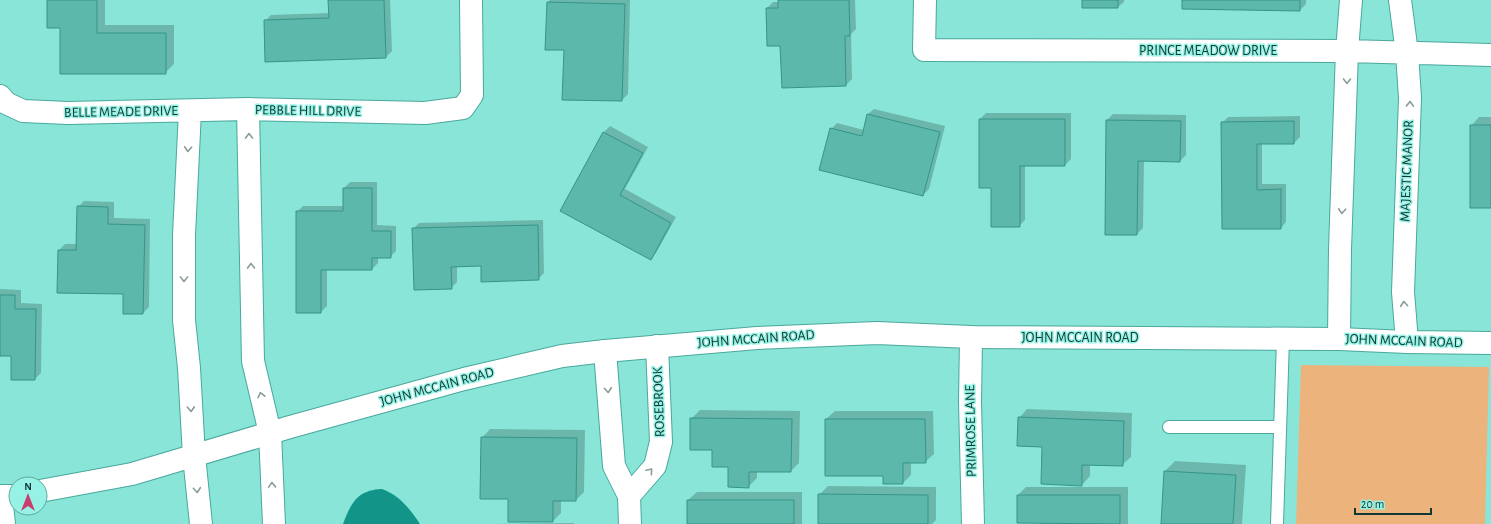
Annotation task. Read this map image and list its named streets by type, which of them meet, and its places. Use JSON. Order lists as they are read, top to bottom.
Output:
{
  "streets": {
    "street": [
      "PRINCE MEADOW DRIVE",
      "PEBBLE HILL DRIVE",
      "BELLE MEADE DRIVE",
      "MAJESTIC MANOR",
      "JOHN MCCAIN ROAD",
      "ROSEBROOK",
      "PRIMROSE LANE"
    ]
  },
  "crossings": [
    ["PRINCE MEADOW DRIVE", "MAJESTIC MANOR"],
    ["PEBBLE HILL DRIVE", "BELLE MEADE DRIVE"],
    ["PEBBLE HILL DRIVE", "JOHN MCCAIN ROAD"],
    ["MAJESTIC MANOR", "JOHN MCCAIN ROAD"],
    ["JOHN MCCAIN ROAD", "ROSEBROOK"],
    ["JOHN MCCAIN ROAD", "PRIMROSE LANE"]
  ],
  "scale_bar": "20 m",
  "north": "top"
}
